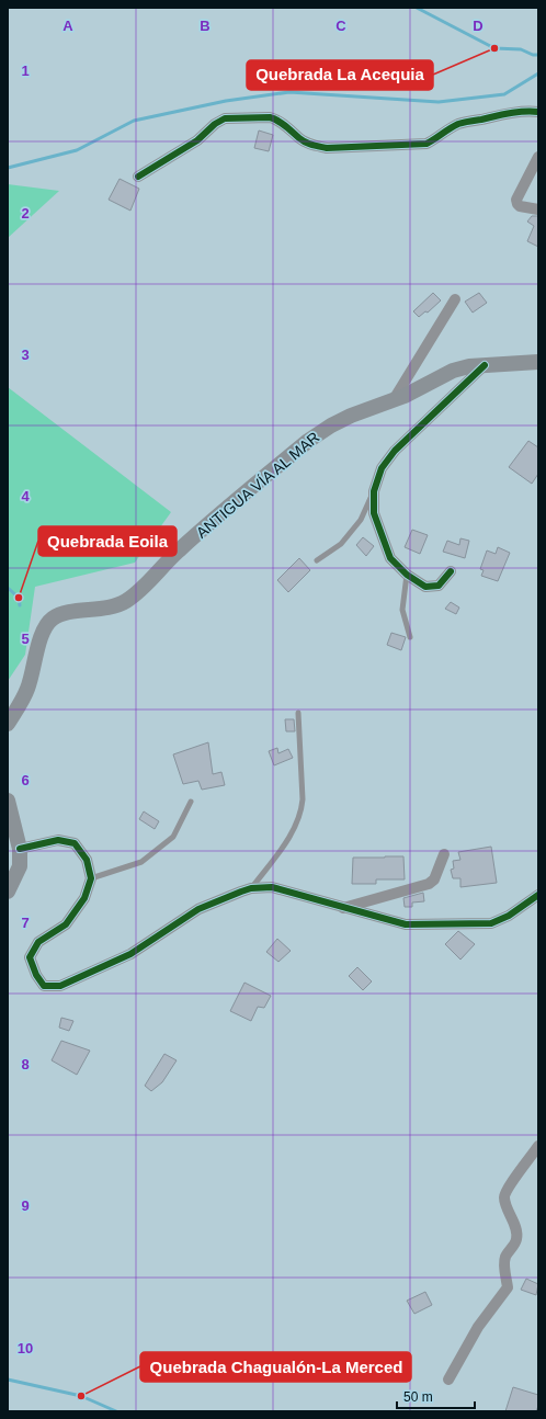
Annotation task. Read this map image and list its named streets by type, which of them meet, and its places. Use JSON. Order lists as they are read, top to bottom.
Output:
{
  "streets": {
    "main road": ["ANTIGUA VÍA AL MAR"]
  },
  "places": ["Quebrada La Acequia", "Quebrada Eoila", "Quebrada Chagualón-La Merced"],
  "scale_bar": "50 m",
  "grid": {
    "columns": [
      "A",
      "B",
      "C",
      "D"
    ],
    "rows": [
      "1",
      "2",
      "3",
      "4",
      "5",
      "6",
      "7",
      "8",
      "9",
      "10"
    ]
  }
}
